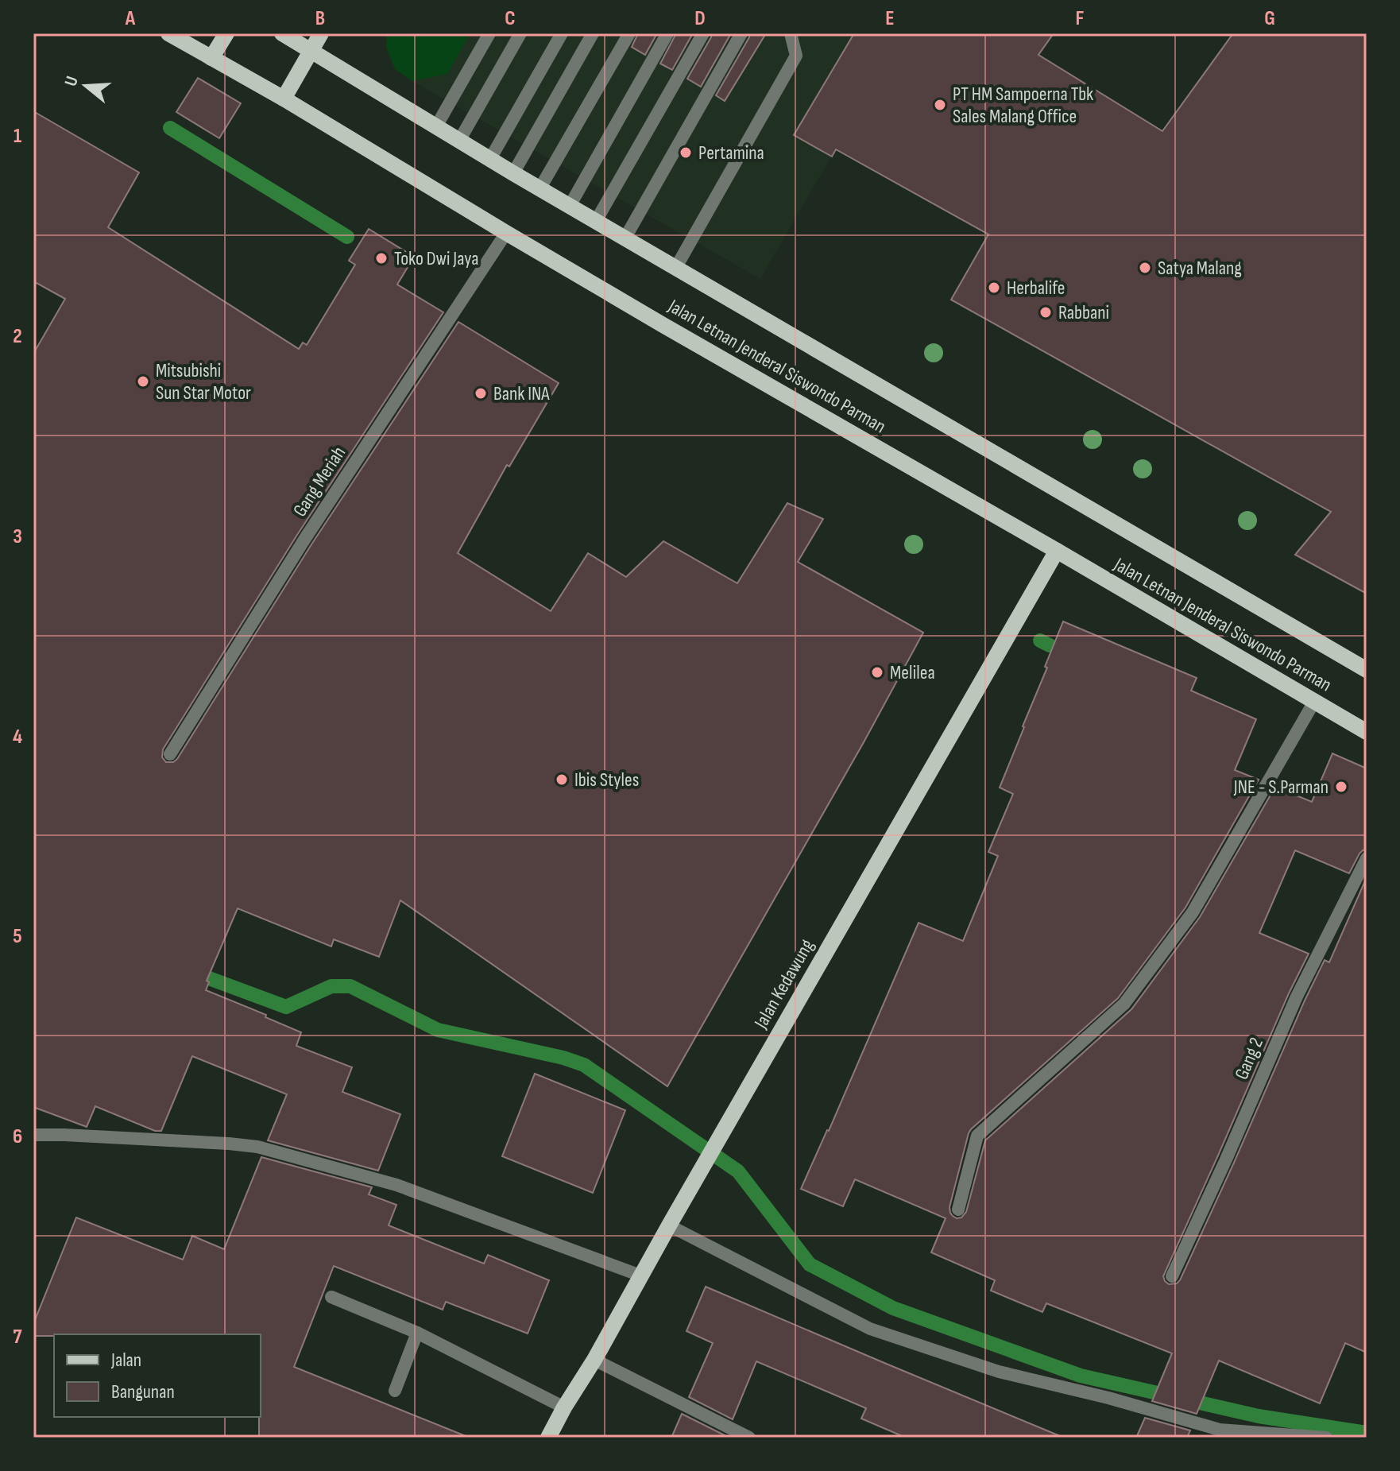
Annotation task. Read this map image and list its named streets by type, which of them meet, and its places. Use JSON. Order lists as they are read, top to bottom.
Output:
{
  "streets": {
    "main road": ["Jalan Letnan Jenderal Siswondo Parman", "Jalan Kedawung"],
    "street": ["Gang Meriah", "Gang 2"]
  },
  "crossings": [
    ["Jalan Letnan Jenderal Siswondo Parman", "Gang Meriah"],
    ["Jalan Letnan Jenderal Siswondo Parman", "Jalan Kedawung"]
  ],
  "places": [
    "PT HM Sampoerna Tbk Sales Malang Office",
    "Pertamina",
    "Toko Dwi Jaya",
    "Satya Malang",
    "Herbalife",
    "Rabbani",
    "Mitsubishi Sun Star Motor",
    "Bank INA",
    "Melilea",
    "Ibis Styles",
    "JNE - S.Parman"
  ],
  "legend": ["Jalan", "Bangunan"],
  "north": "left",
  "grid": {
    "columns": [
      "A",
      "B",
      "C",
      "D",
      "E",
      "F",
      "G"
    ],
    "rows": [
      "1",
      "2",
      "3",
      "4",
      "5",
      "6",
      "7"
    ]
  }
}
